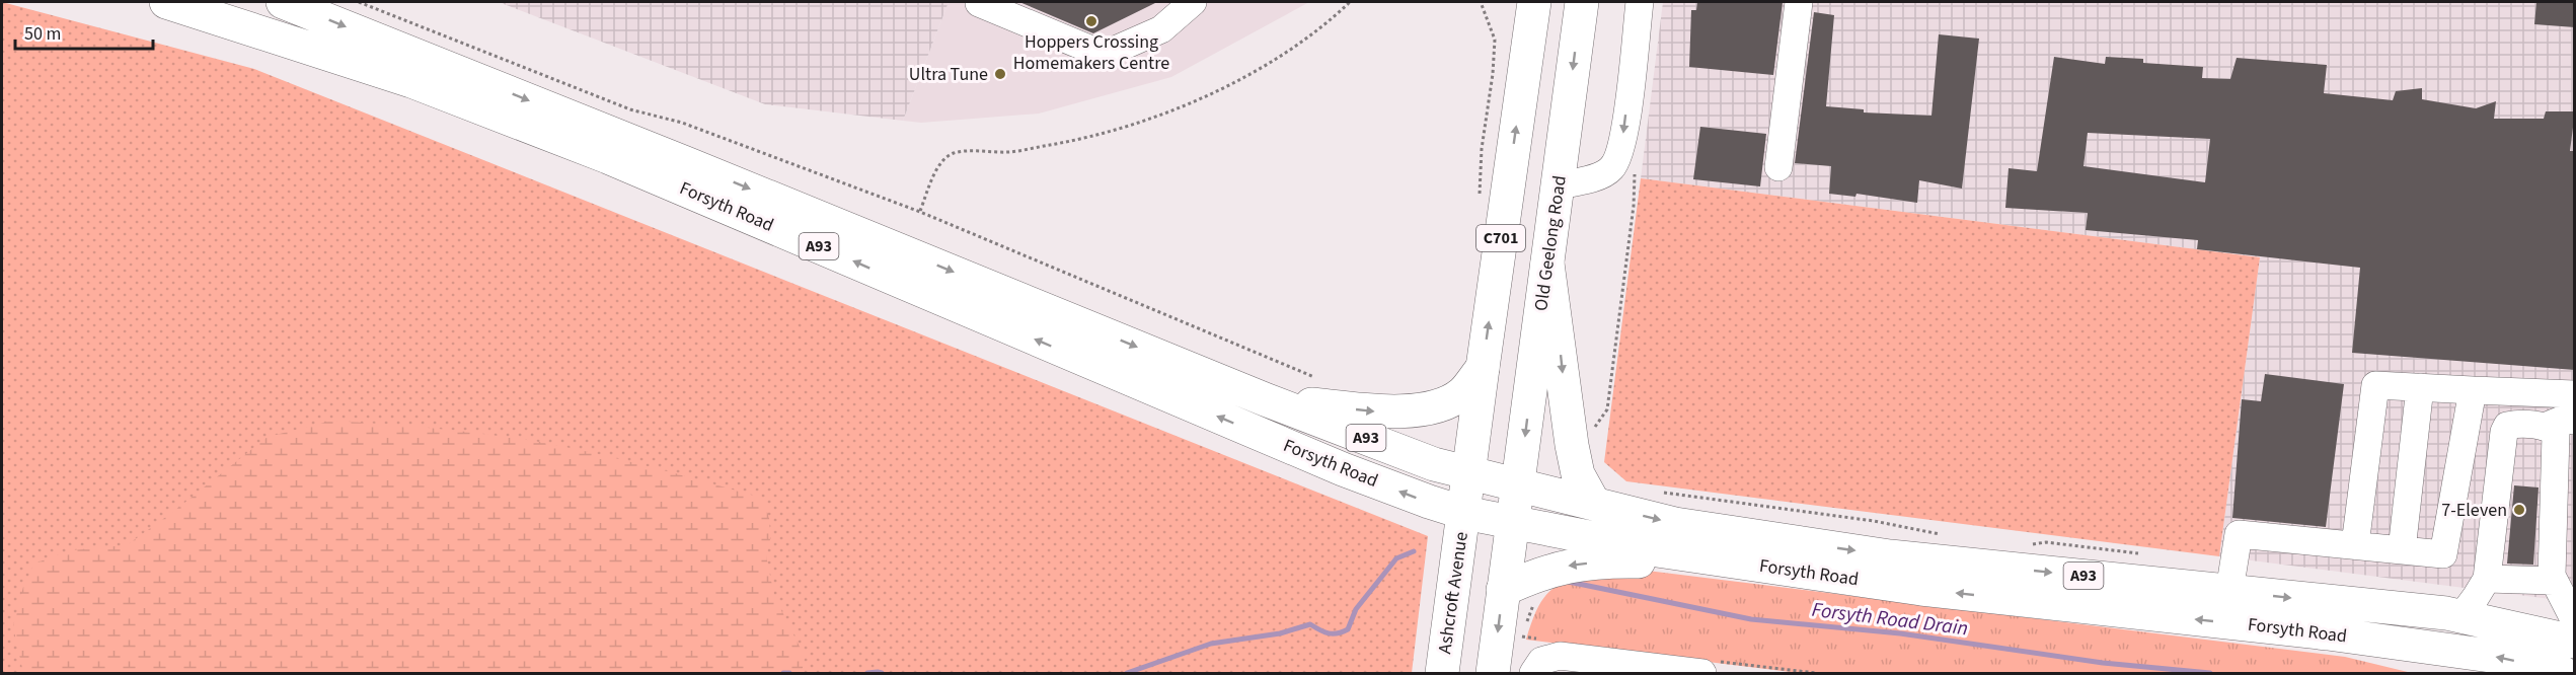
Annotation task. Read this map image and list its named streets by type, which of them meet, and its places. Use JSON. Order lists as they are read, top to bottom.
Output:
{
  "streets": {
    "main road": [
      "Forsyth Road",
      "C701",
      "Old Geelong Road",
      "A93",
      "Ashcroft Avenue"
    ]
  },
  "crossings": [
    ["Forsyth Road", "C701"],
    ["Forsyth Road", "Old Geelong Road"],
    ["Forsyth Road", "Ashcroft Avenue"],
    ["C701", "Old Geelong Road"],
    ["C701", "Ashcroft Avenue"]
  ],
  "water": ["Forsyth Road Drain"],
  "places": ["Hoppers Crossing Homemakers Centre", "Ultra Tune", "7-Eleven"],
  "scale_bar": "50 m"
}
